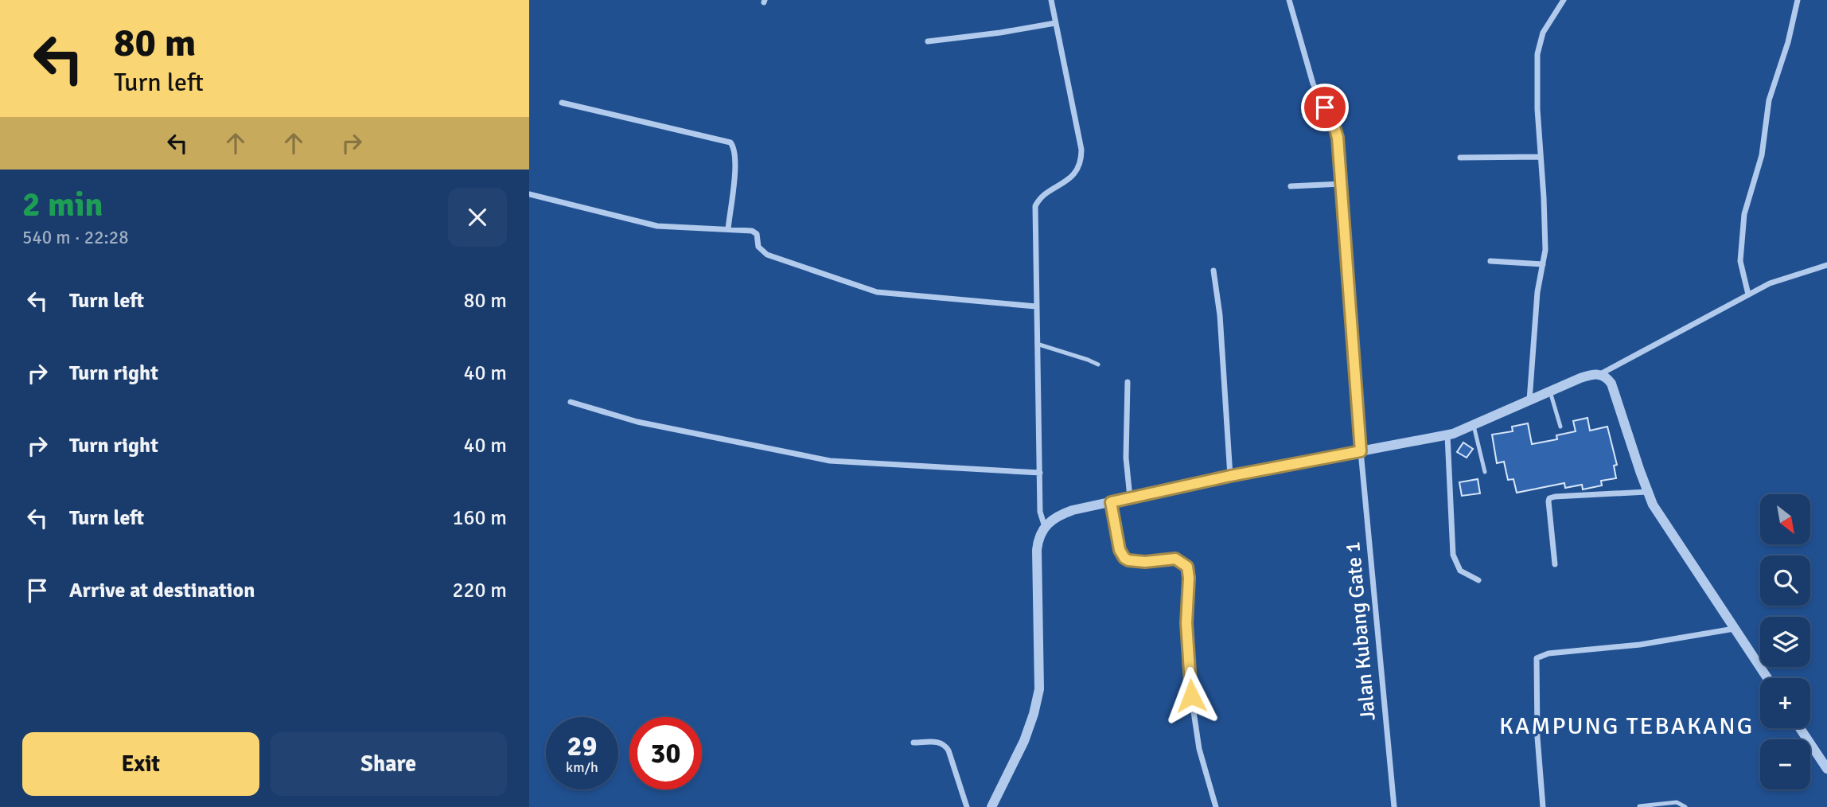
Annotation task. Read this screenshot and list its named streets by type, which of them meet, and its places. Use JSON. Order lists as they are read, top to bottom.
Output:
{
  "streets": {
    "street": ["Jalan Kubang Gate 1"]
  },
  "districts": ["KAMPUNG TEBAKANG"],
  "north": "bottom right",
  "page": {
    "turn": ["80 m", "Turn left"],
    "heading": ["2 min", "540 m · 22:28"],
    "list": [
      {
        "name": "Turn left",
        "value": "80 m"
      },
      {
        "name": "Turn right",
        "value": "40 m"
      },
      {
        "name": "Turn right",
        "value": "40 m"
      },
      {
        "name": "Turn left",
        "value": "160 m"
      },
      {
        "name": "Arrive at destination",
        "value": "220 m"
      }
    ],
    "map_buttons": ["+", "−"],
    "speed": "29 km/h",
    "limit": "30",
    "buttons": ["Exit", "Share"]
  }
}
